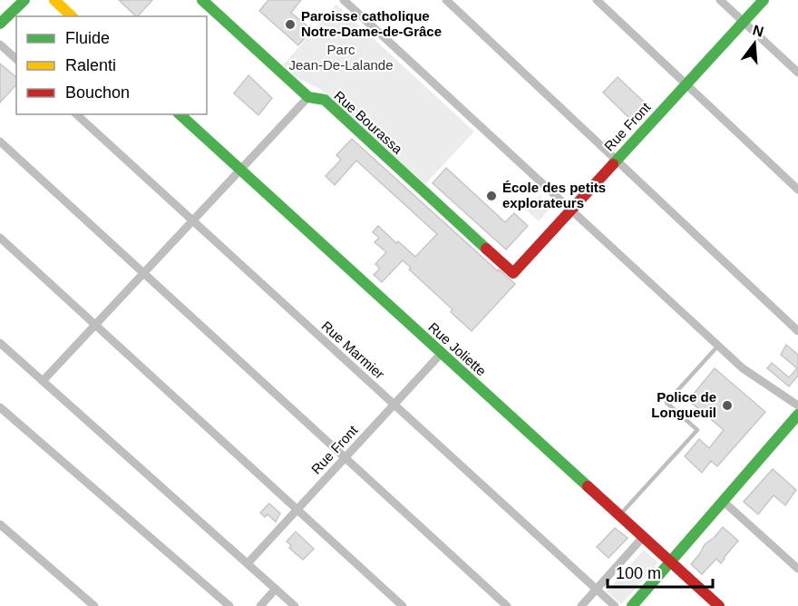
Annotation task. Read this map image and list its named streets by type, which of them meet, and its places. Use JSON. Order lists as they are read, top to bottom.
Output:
{
  "streets": {
    "street": [
      "Rue Bourassa",
      "Rue Front",
      "Rue Joliette",
      "Rue Marmier"
    ]
  },
  "crossings": [
    ["Rue Bourassa", "Rue Front"],
    ["Rue Front", "Rue Joliette"],
    ["Rue Front", "Rue Marmier"]
  ],
  "parks": ["Parc Jean-De-Lalande"],
  "places": ["Paroisse catholique Notre-Dame-de-Grâce", "École des petits explorateurs", "Police de Longueuil"],
  "legend": ["Fluide", "Ralenti", "Bouchon"],
  "scale_bar": "100 m",
  "north": "top"
}
